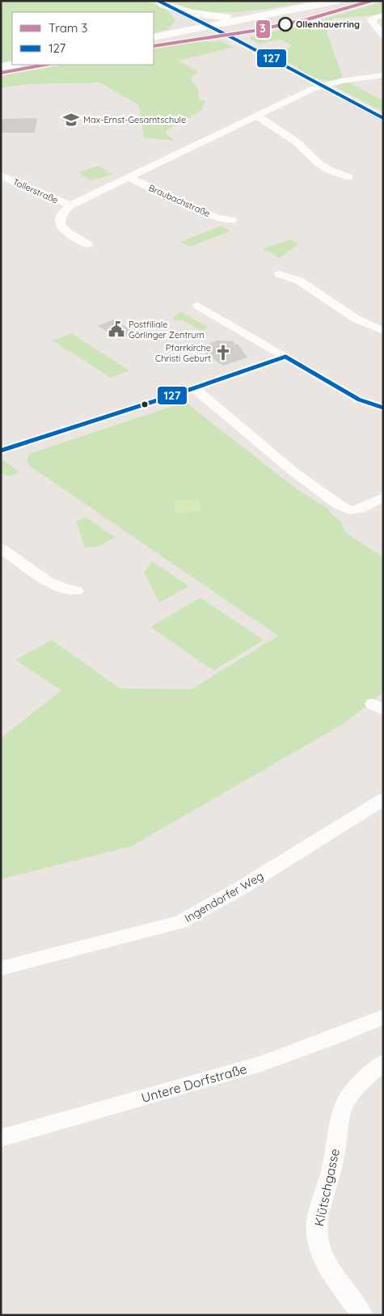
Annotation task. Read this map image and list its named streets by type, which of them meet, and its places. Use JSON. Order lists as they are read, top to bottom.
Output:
{
  "streets": {
    "street": [
      "Tollerstraße",
      "Braubachstraße",
      "Ingendorfer Weg",
      "Untere Dorfstraße",
      "Klütschgasse"
    ]
  },
  "places": {
    "other": ["Ollenhauerring"],
    "school or university": ["Max-Ernst-Gesamtschule"],
    "public building": ["Postfiliale Görlinger Zentrum"],
    "church": ["Pfarrkirche Christi Geburt"]
  },
  "lines": ["tram line 3", "transit line 127"],
  "legend": ["Tram 3", "127"]
}
